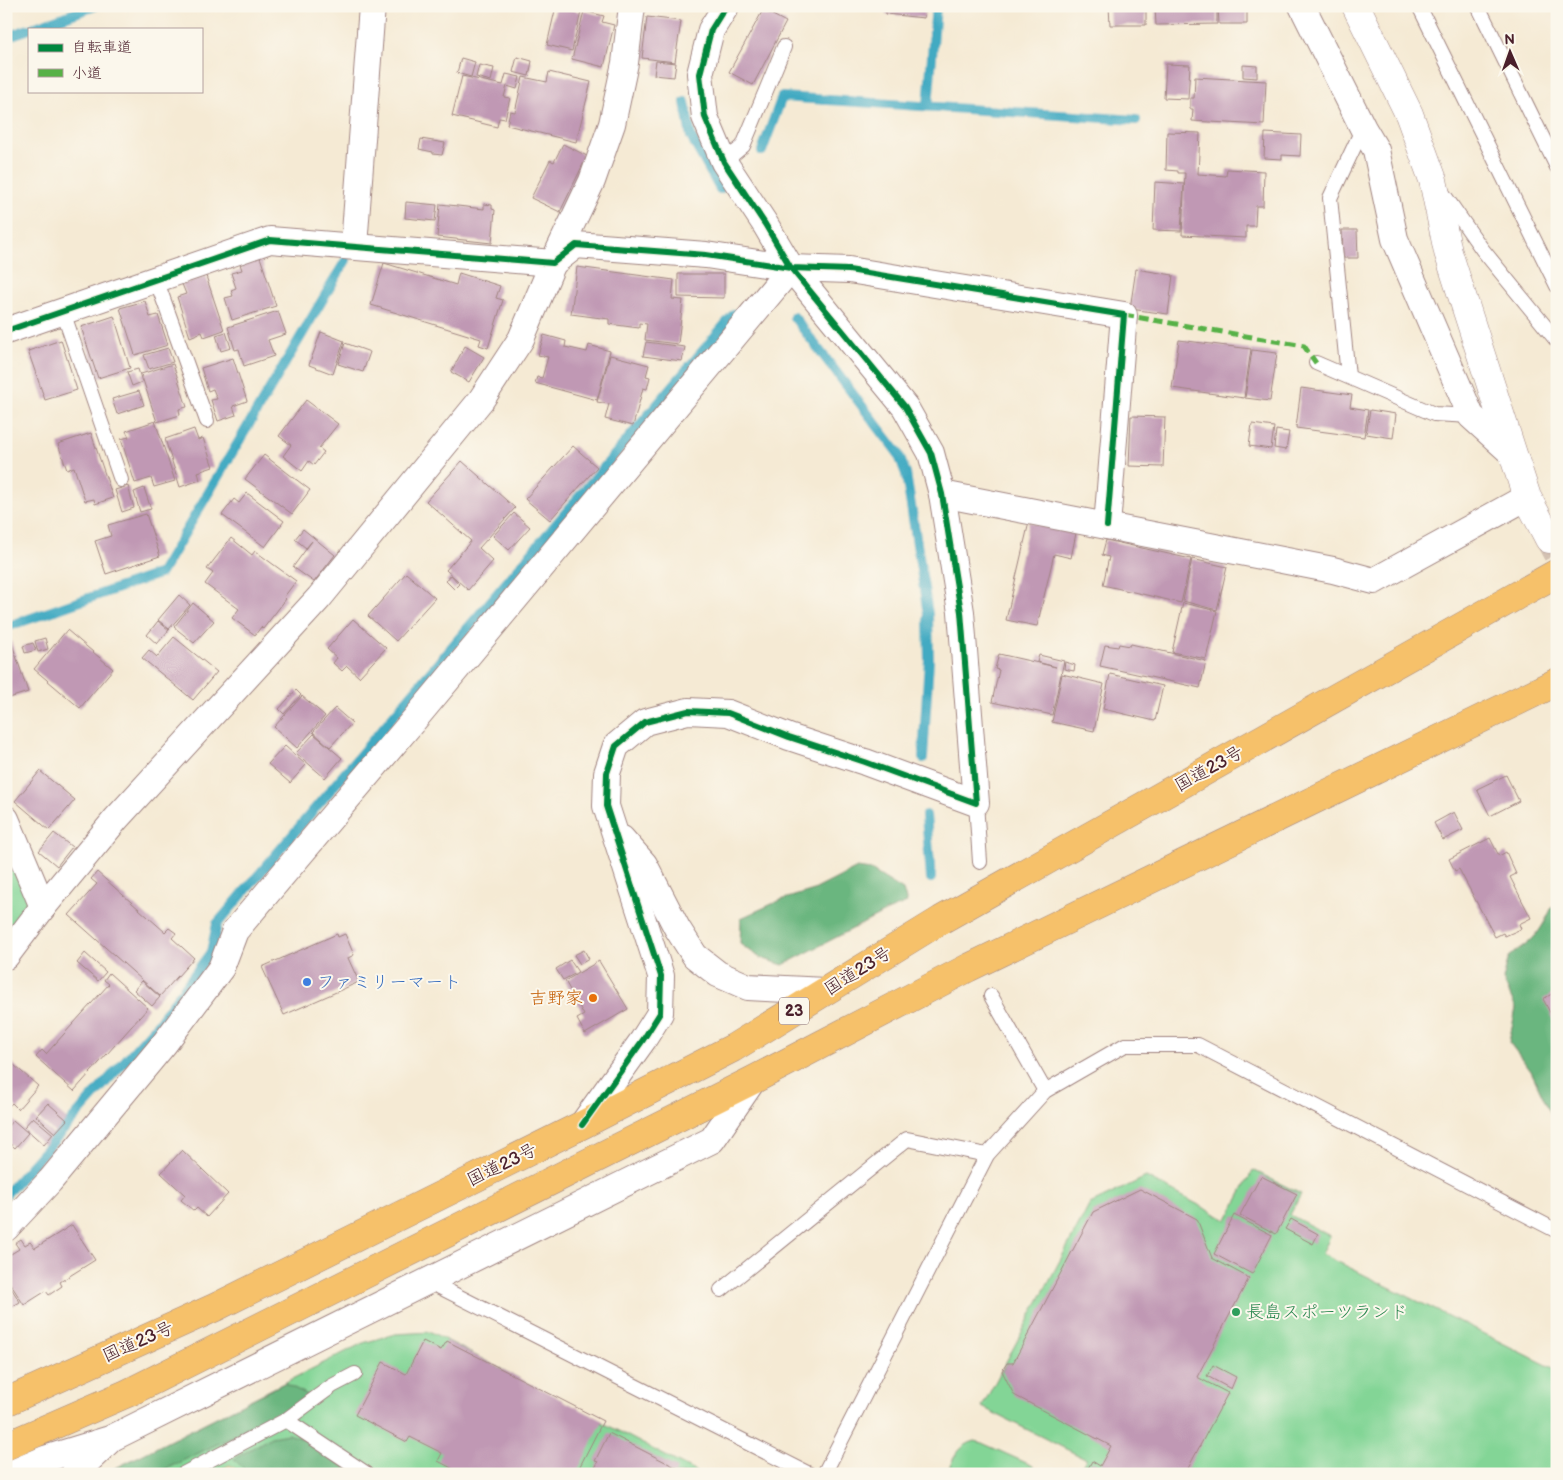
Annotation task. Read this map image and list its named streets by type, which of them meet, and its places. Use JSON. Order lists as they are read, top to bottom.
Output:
{
  "streets": {
    "highway": ["国道23号", "23"]
  },
  "places": ["ファミリーマート", "吉野家", "長島スポーツランド"],
  "legend": ["自転車道", "小道"],
  "north": "top"
}
